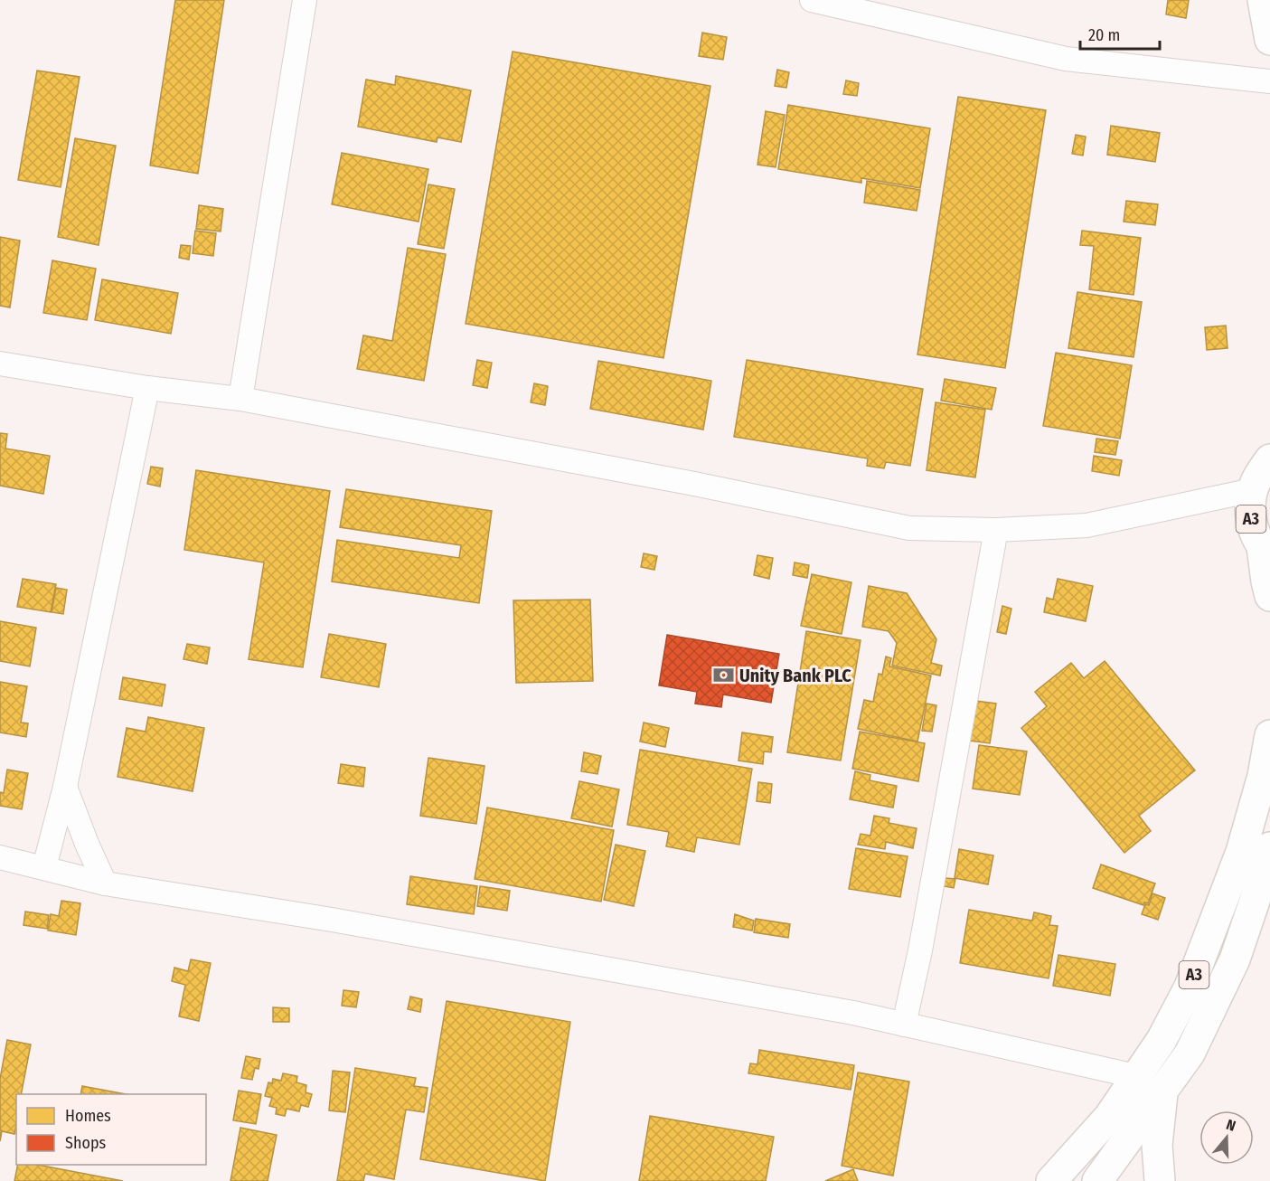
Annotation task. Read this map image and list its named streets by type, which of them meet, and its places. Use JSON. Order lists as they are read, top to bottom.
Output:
{
  "streets": {
    "highway": ["A3"]
  },
  "places": {
    "bank": ["Unity Bank PLC"]
  },
  "legend": ["Homes", "Shops"],
  "scale_bar": "20 m",
  "north": "top"
}
